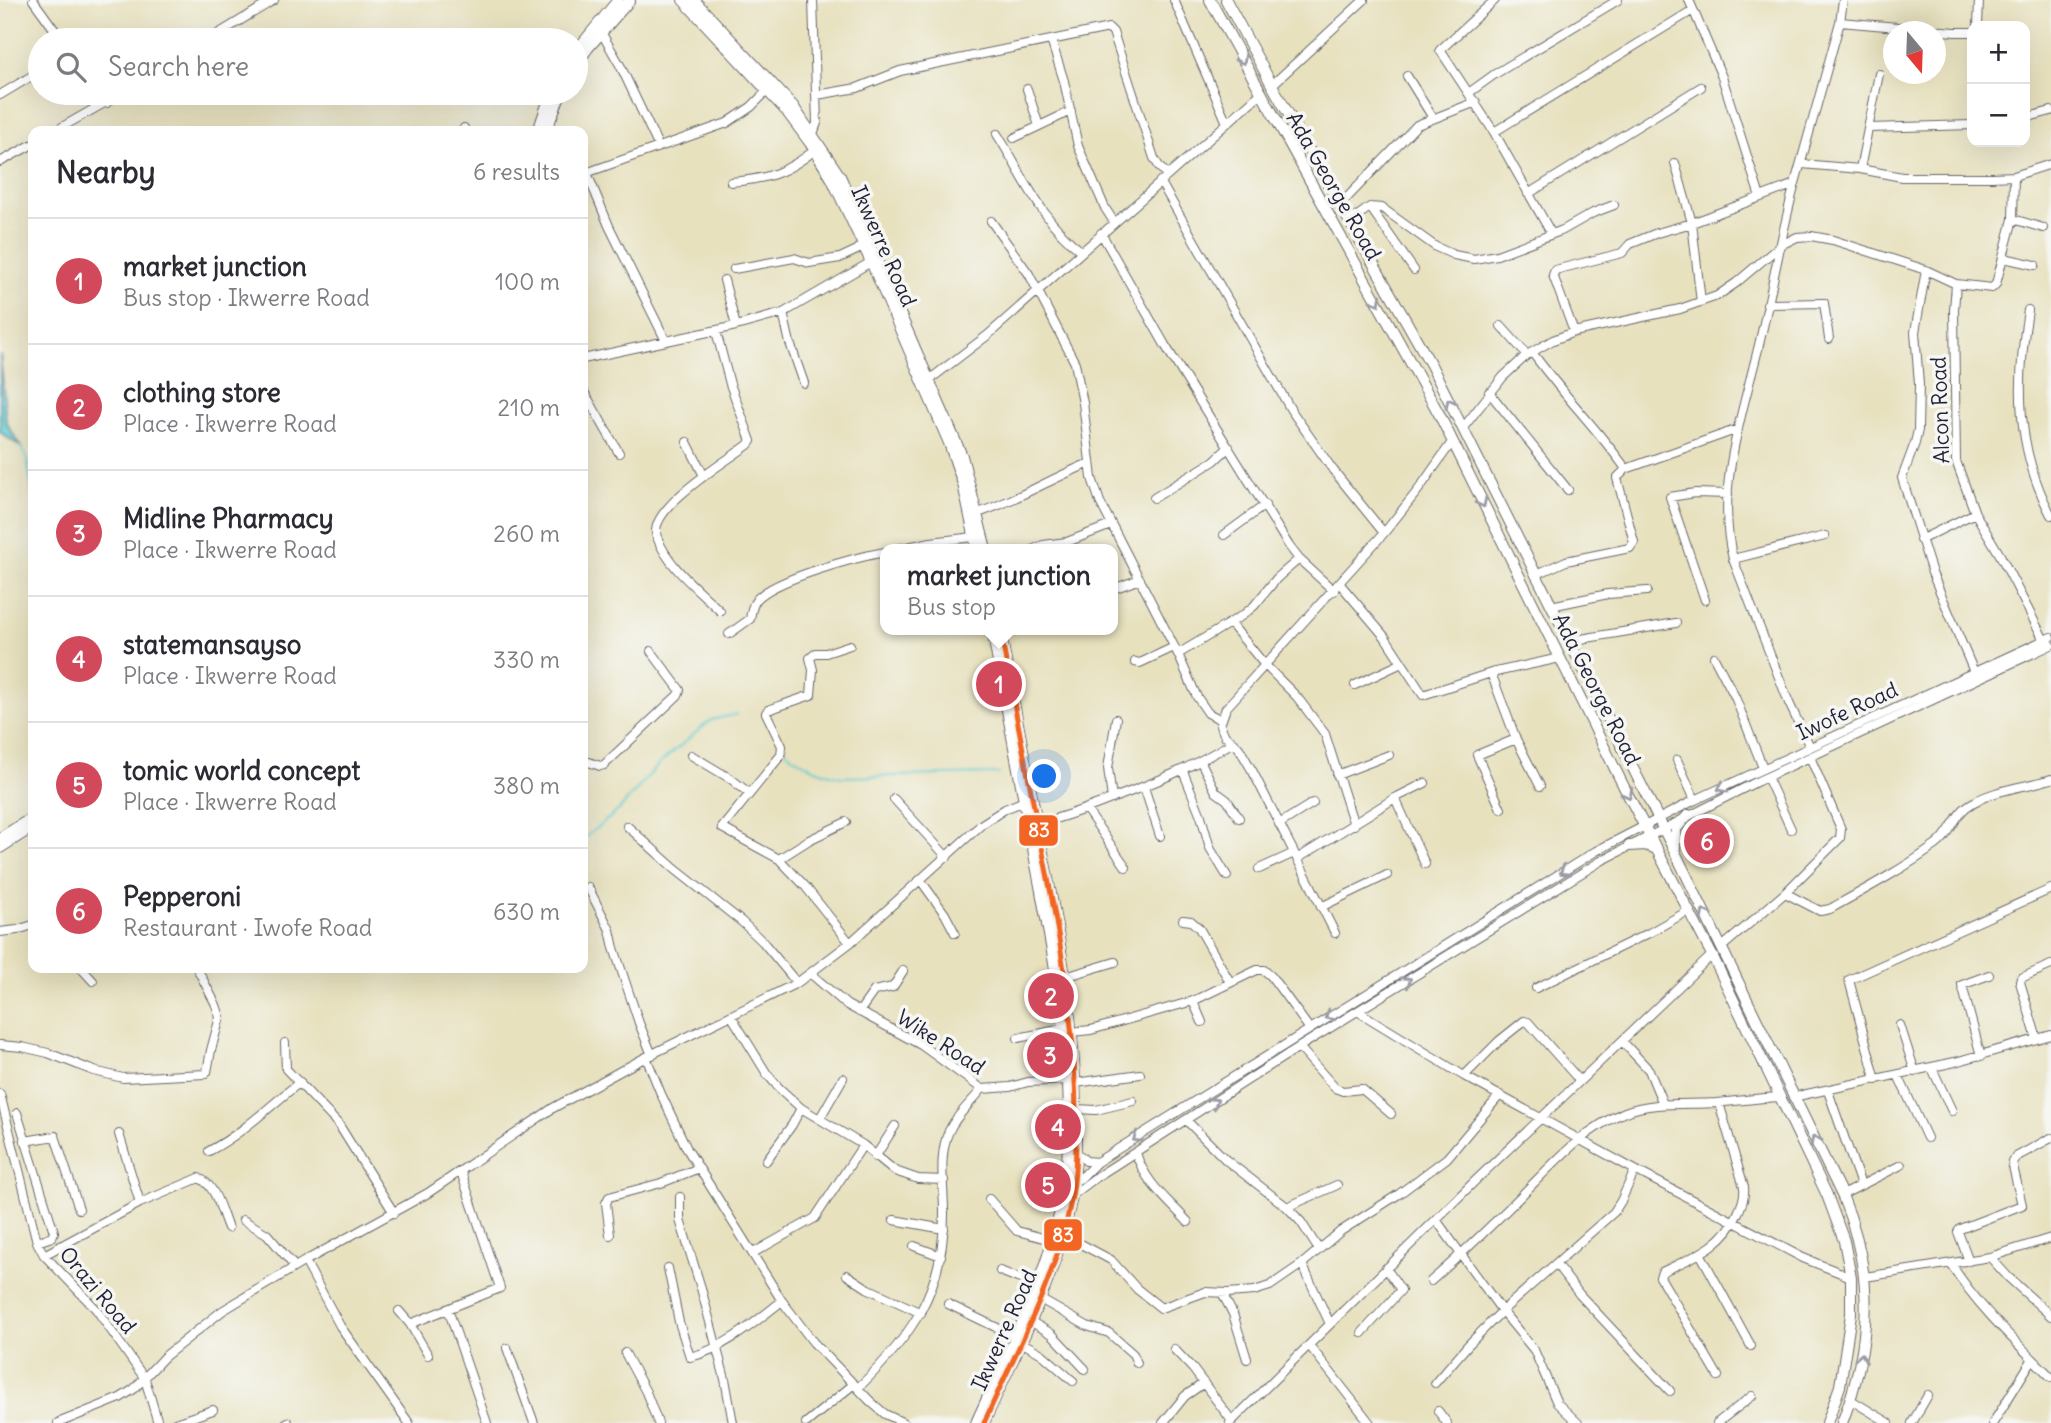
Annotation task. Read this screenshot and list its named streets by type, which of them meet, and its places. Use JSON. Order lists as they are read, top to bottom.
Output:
{
  "streets": {
    "main road": ["Ada George Road", "Ikwerre Road"],
    "street": [
      "Alcon Road",
      "Iwofe Road",
      "Wike Road",
      "Orazi Road"
    ]
  },
  "crossings": [
    ["Ada George Road", "Iwofe Road"],
    ["Ikwerre Road", "Wike Road"],
    ["Alcon Road", "Iwofe Road"]
  ],
  "lines": ["transit line 83"],
  "north": "bottom",
  "page": {
    "map_buttons": ["+", "−"],
    "search": "Search here",
    "heading": ["Nearby", "6 results"],
    "list": [
      {
        "mark": "1",
        "name": "market junction",
        "note": "Bus stop · Ikwerre Road",
        "value": "100 m"
      },
      {
        "mark": "2",
        "name": "clothing store",
        "note": "Place · Ikwerre Road",
        "value": "210 m"
      },
      {
        "mark": "3",
        "name": "Midline Pharmacy",
        "note": "Place · Ikwerre Road",
        "value": "260 m"
      },
      {
        "mark": "4",
        "name": "statemansayso",
        "note": "Place · Ikwerre Road",
        "value": "330 m"
      },
      {
        "mark": "5",
        "name": "tomic world concept",
        "note": "Place · Ikwerre Road",
        "value": "380 m"
      },
      {
        "mark": "6",
        "name": "Pepperoni",
        "note": "Restaurant · Iwofe Road",
        "value": "630 m"
      }
    ],
    "popup": ["market junction", "Bus stop"],
    "pins": [
      "1",
      "6",
      "2",
      "3",
      "4",
      "5"
    ]
  }
}
